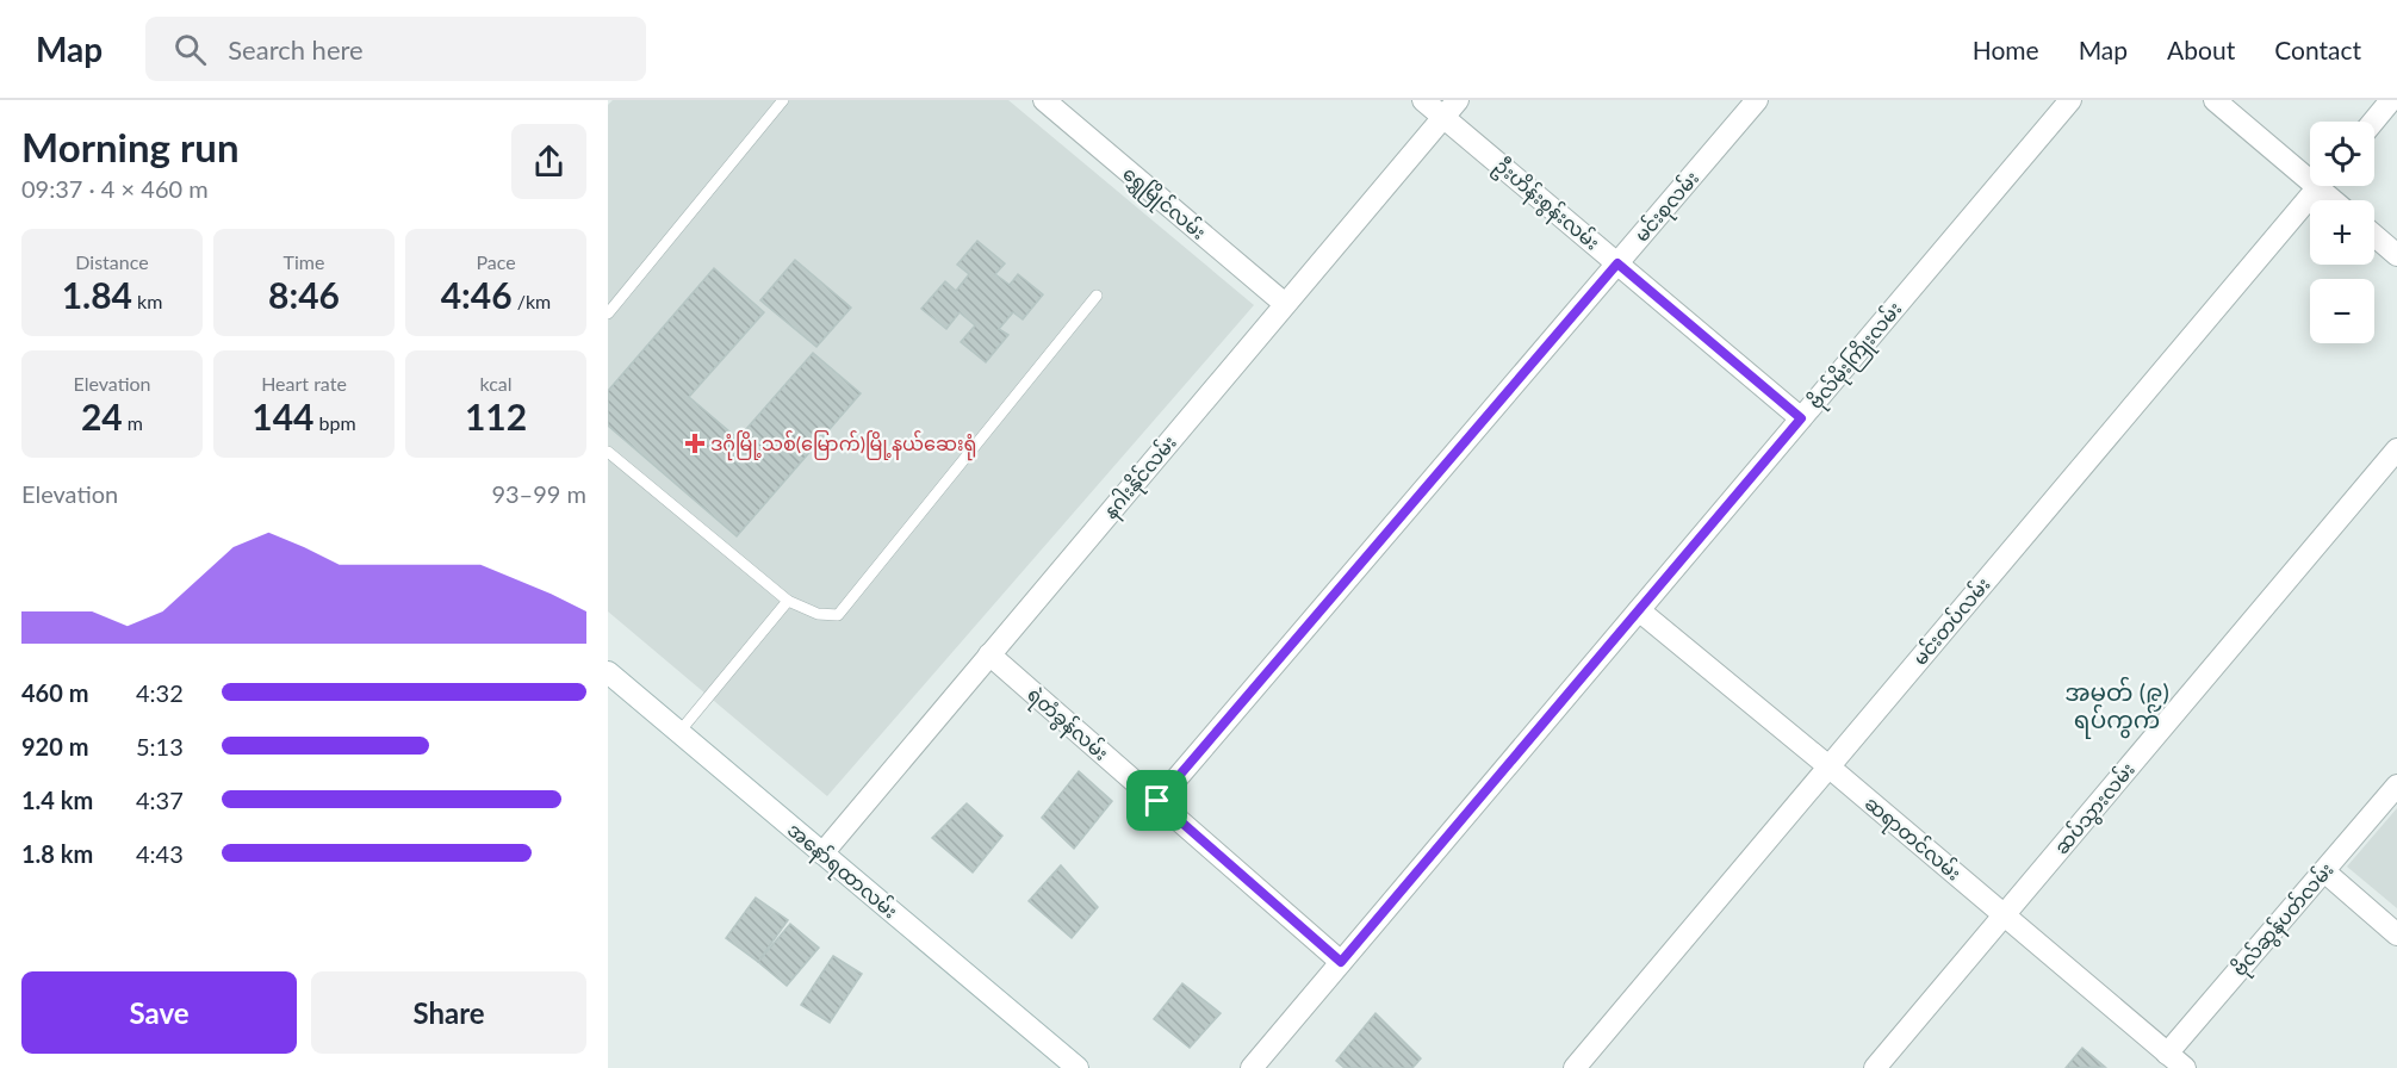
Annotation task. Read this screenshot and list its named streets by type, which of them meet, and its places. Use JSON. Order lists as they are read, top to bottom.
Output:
{
  "streets": {
    "street": [
      "ရွှေမြိုင်လမ်း",
      "ဦးဟိန်းစွန်းလမ်း",
      "မင်းစုလမ်း",
      "ဗိုလ်မိုးကြိုးလမ်း",
      "နဂါးနိုင်လမ်း",
      "မင်းတပ်လမ်း",
      "ရဲတံခွန်လမ်း",
      "ဆပ်သွားလမ်း",
      "ဆရာတင်လမ်း",
      "အနော်ရထာလမ်း",
      "ဗိုလ်ဆွန်ပတ်လမ်း"
    ]
  },
  "crossings": [
    ["ရွှေမြိုင်လမ်း", "နဂါးနိုင်လမ်း"],
    ["ဦးဟိန်းစွန်းလမ်း", "မင်းစုလမ်း"],
    ["ဦးဟိန်းစွန်းလမ်း", "ဗိုလ်မိုးကြိုးလမ်း"],
    ["ဦးဟိန်းစွန်းလမ်း", "နဂါးနိုင်လမ်း"],
    ["မင်းစုလမ်း", "ရဲတံခွန်လမ်း"],
    ["ဗိုလ်မိုးကြိုးလမ်း", "ရဲတံခွန်လမ်း"],
    ["ဗိုလ်မိုးကြိုးလမ်း", "ဆရာတင်လမ်း"],
    ["နဂါးနိုင်လမ်း", "ရဲတံခွန်လမ်း"],
    ["နဂါးနိုင်လမ်း", "အနော်ရထာလမ်း"],
    ["မင်းတပ်လမ်း", "ဆရာတင်လမ်း"],
    ["ဆပ်သွားလမ်း", "ဆရာတင်လမ်း"],
    ["ဆရာတင်လမ်း", "ဗိုလ်ဆွန်ပတ်လမ်း"]
  ],
  "districts": ["အမှတ် (၉) ရပ်ကွက်"],
  "places": {
    "health": ["ဒဂုံမြို့သစ်(မြောက်)မြို့နယ်ဆေးရုံ"]
  },
  "page": {
    "header": "Map",
    "search": "Search here",
    "nav": [
      "Home",
      "Map",
      "About",
      "Contact"
    ],
    "heading": ["Morning run", "09:37 · 4 × 460 m"],
    "map_buttons": ["+", "−"],
    "stats": [
      ["Distance", "1.84 km"],
      ["Time", "8:46"],
      ["Pace", "4:46 /km"],
      ["Elevation", "24 m"],
      ["Heart rate", "144 bpm"],
      ["kcal", "112"]
    ],
    "chart": ["Elevation", "93–99 m"],
    "list": [
      {
        "name": "460 m",
        "note": "4:32"
      },
      {
        "name": "920 m",
        "note": "5:13"
      },
      {
        "name": "1.4 km",
        "note": "4:37"
      },
      {
        "name": "1.8 km",
        "note": "4:43"
      }
    ],
    "buttons": ["Save", "Share"]
  }
}
